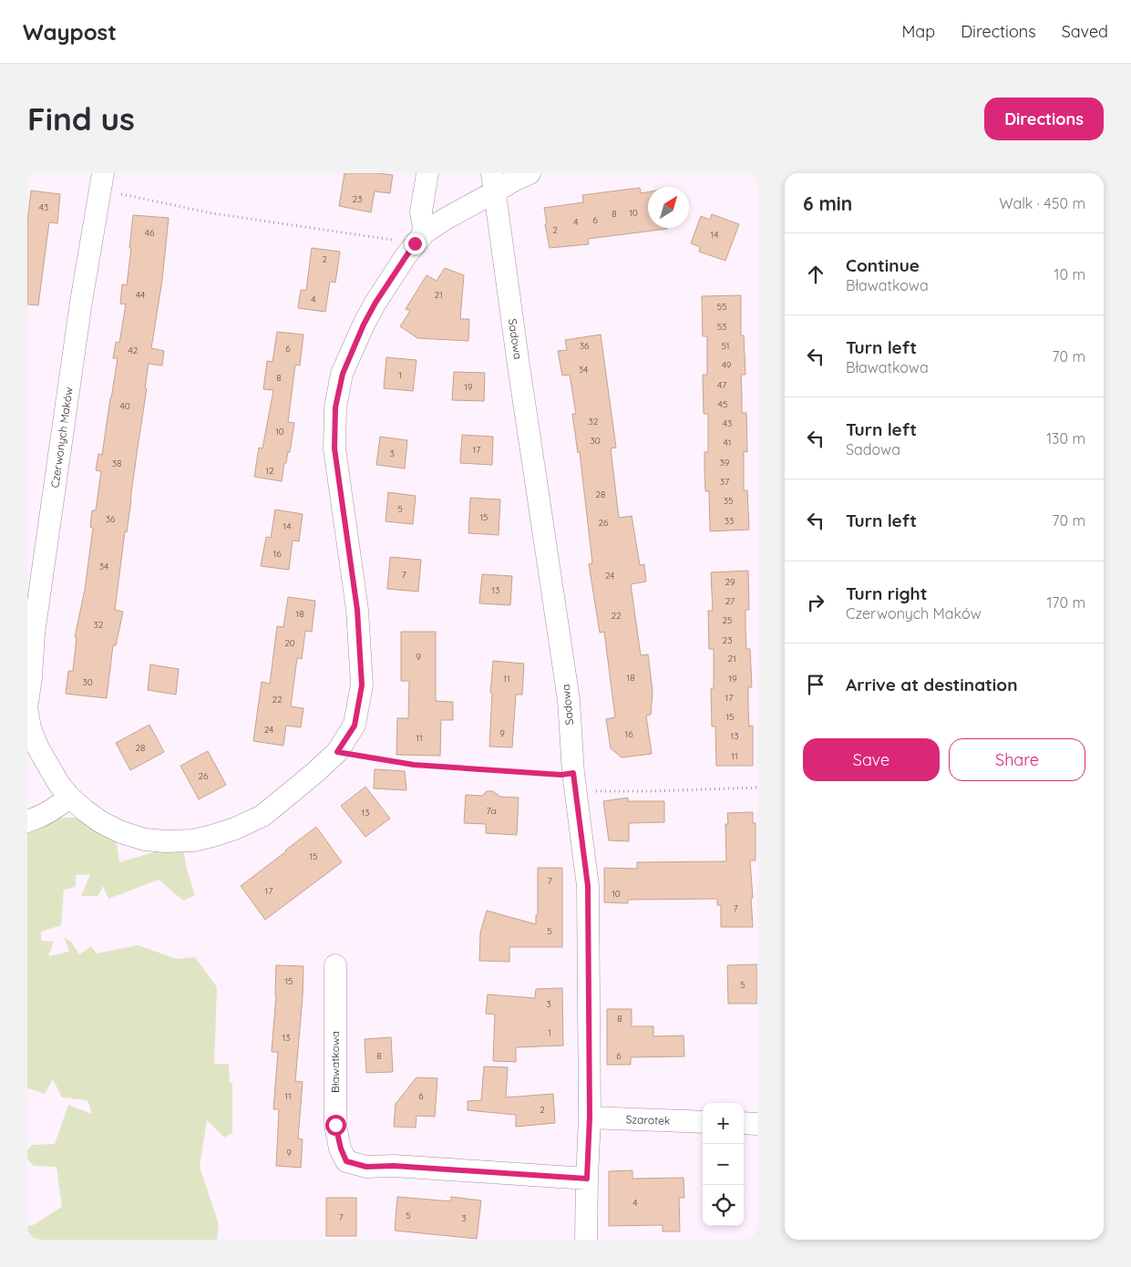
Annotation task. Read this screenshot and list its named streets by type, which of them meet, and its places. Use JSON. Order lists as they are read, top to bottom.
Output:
{
  "streets": {
    "street": [
      "Sadowa",
      "Czerwonych Maków",
      "Bławatkowa",
      "Szarotek"
    ]
  },
  "crossings": [
    ["Sadowa", "Bławatkowa"],
    ["Sadowa", "Szarotek"]
  ],
  "house_numbers": [
    "23",
    "43",
    "10",
    "8",
    "6",
    "4",
    "2",
    "46",
    "14",
    "2",
    "44",
    "21",
    "4",
    "55",
    "53",
    "36",
    "51",
    "6",
    "42",
    "49",
    "34",
    "1",
    "8",
    "47",
    "19",
    "45",
    "40",
    "32",
    "43",
    "10",
    "30",
    "41",
    "17",
    "3",
    "39",
    "38",
    "12",
    "37",
    "28",
    "35",
    "5",
    "15",
    "36",
    "33",
    "26",
    "14",
    "16",
    "34",
    "7",
    "24",
    "29",
    "13",
    "27",
    "18",
    "22",
    "25",
    "32",
    "23",
    "20",
    "9",
    "21",
    "18",
    "11",
    "19",
    "30",
    "17",
    "22",
    "15",
    "24",
    "9",
    "16",
    "13",
    "11",
    "28",
    "11",
    "26",
    "7a",
    "13",
    "15",
    "7",
    "17",
    "10",
    "7",
    "5",
    "15",
    "5",
    "3",
    "8",
    "1",
    "13",
    "8",
    "6",
    "11",
    "6",
    "2",
    "9",
    "4",
    "5",
    "7",
    "3"
  ],
  "north": "top right",
  "page": {
    "header": "Waypost",
    "nav": ["Map", "Directions", "Saved"],
    "buttons": [
      "Directions",
      ["Save", "Share"]
    ],
    "title": "Find us",
    "heading": ["6 min", "Walk · 450 m"],
    "list": [
      ["Continue", "Bławatkowa", "10 m"],
      ["Turn left", "Bławatkowa", "70 m"],
      ["Turn left", "Sadowa", "130 m"],
      ["Turn left", "70 m"],
      ["Turn right", "Czerwonych Maków", "170 m"],
      "Arrive at destination"
    ],
    "map_buttons": ["+", "−"]
  }
}
